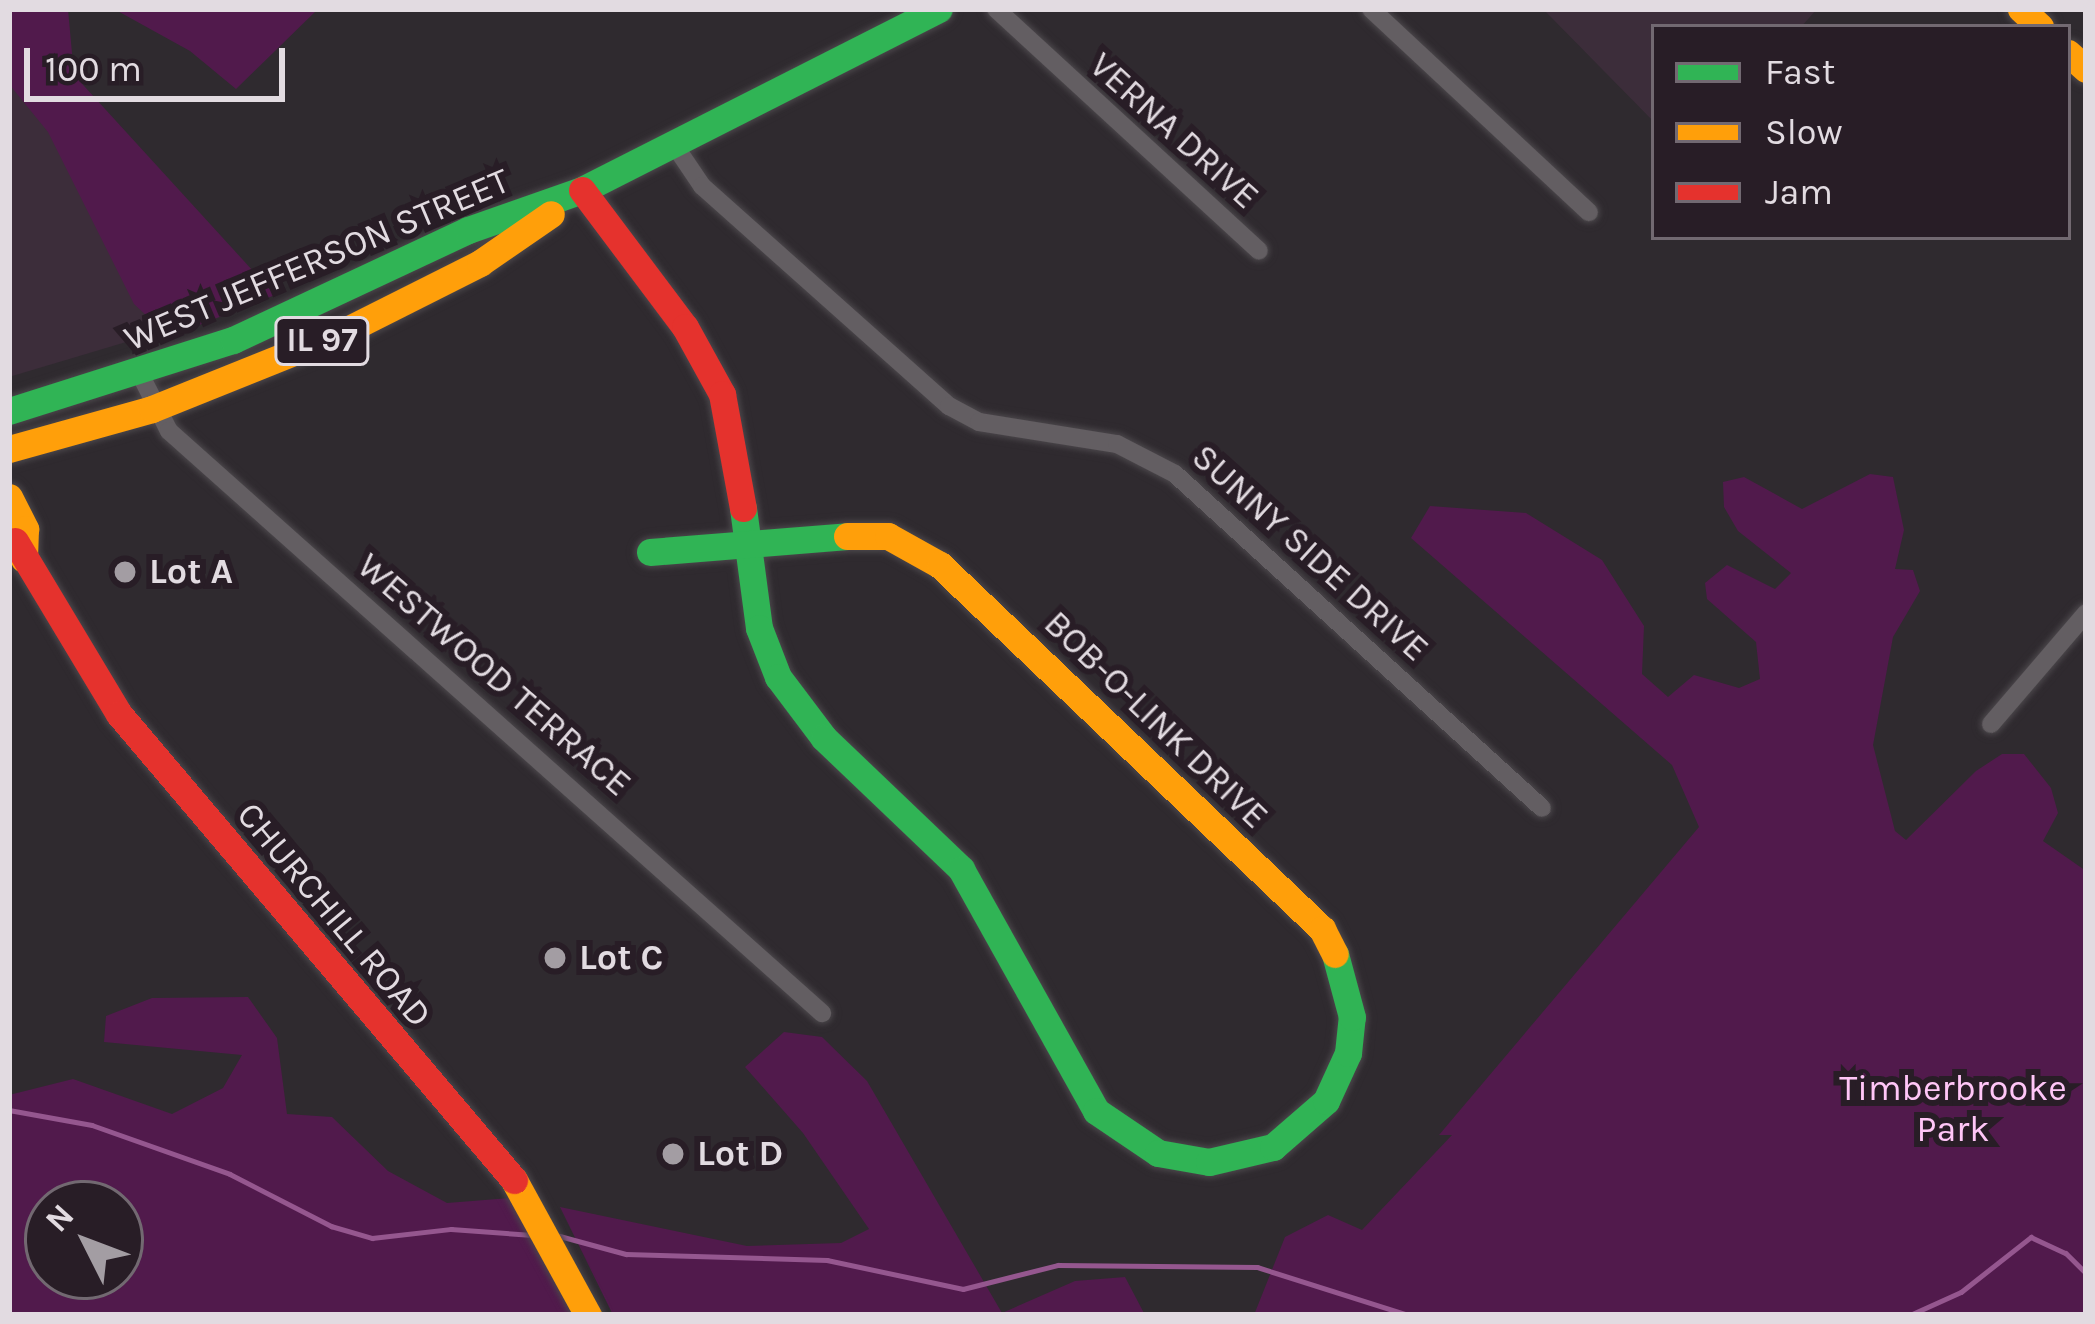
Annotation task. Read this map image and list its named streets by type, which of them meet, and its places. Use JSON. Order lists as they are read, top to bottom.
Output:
{
  "streets": {
    "street": [
      "VERNA DRIVE",
      "WEST JEFFERSON STREET",
      "IL 97",
      "SUNNY SIDE DRIVE",
      "WESTWOOD TERRACE",
      "BOB-O-LINK DRIVE",
      "CHURCHILL ROAD"
    ]
  },
  "crossings": [
    ["WEST JEFFERSON STREET", "SUNNY SIDE DRIVE"],
    ["WEST JEFFERSON STREET", "WESTWOOD TERRACE"]
  ],
  "parks": ["Timberbrooke Park"],
  "places": ["Lot A", "Lot C", "Lot D"],
  "legend": ["Fast", "Slow", "Jam"],
  "scale_bar": "100 m",
  "north": "top left"
}
